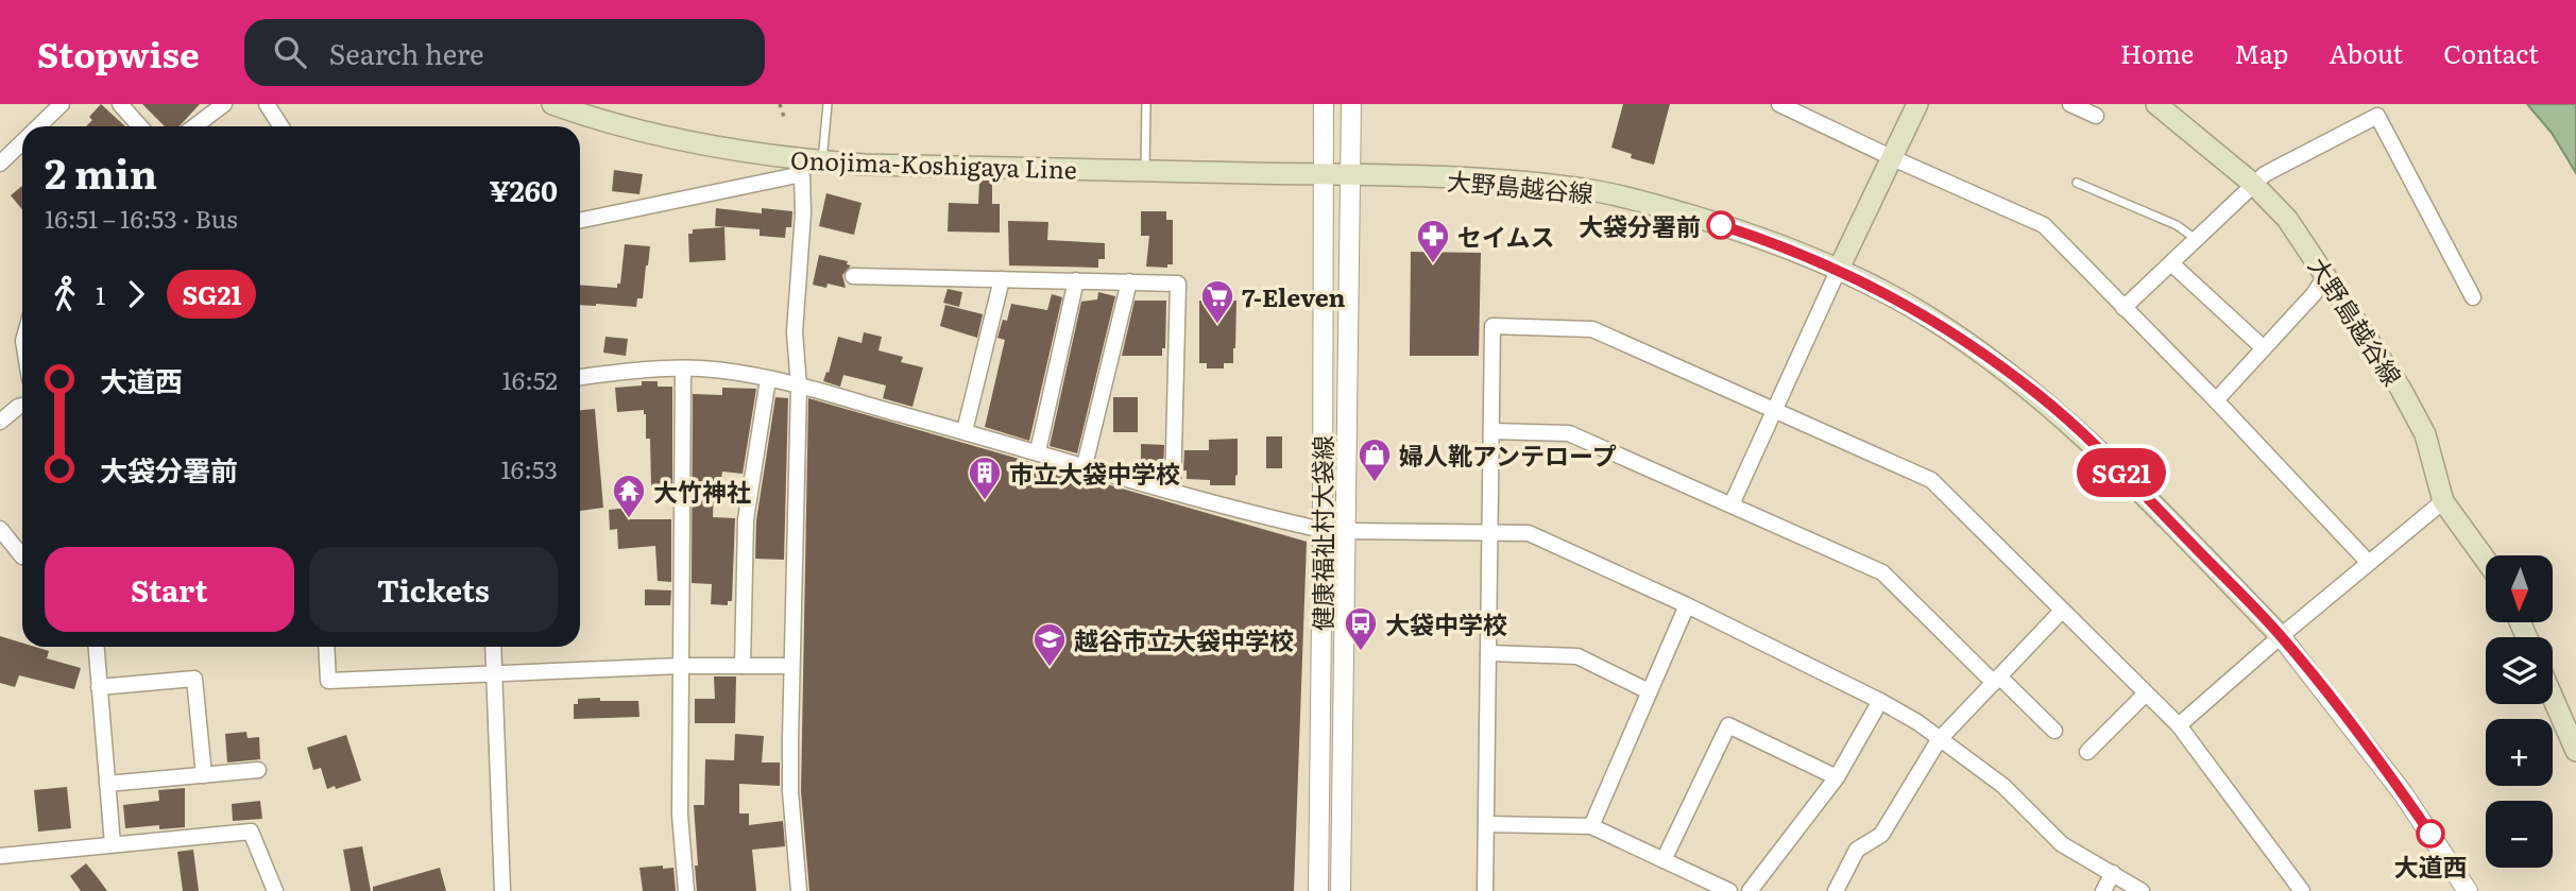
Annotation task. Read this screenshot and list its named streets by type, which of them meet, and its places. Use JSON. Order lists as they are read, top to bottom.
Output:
{
  "streets": {
    "main road": ["Onojima-Koshigaya Line", "大野島越谷線"],
    "street": ["健康福祉村大袋線"]
  },
  "crossings": [
    ["Onojima-Koshigaya Line", "大野島越谷線"],
    ["Onojima-Koshigaya Line", "健康福祉村大袋線"],
    ["大野島越谷線", "健康福祉村大袋線"]
  ],
  "places": {
    "other": ["大袋分署前", "大道西"],
    "pharmacy": ["セイムス"],
    "supermarket": ["7-Eleven"],
    "shop": ["婦人靴アンテロープ"],
    "building": ["市立大袋中学校"],
    "temple": ["大竹神社"],
    "bus stop": ["大袋中学校"],
    "school or university": ["越谷市立大袋中学校"]
  },
  "lines": ["bus line SG21"],
  "north": "bottom",
  "page": {
    "header": "Stopwise",
    "search": "Search here",
    "nav": [
      "Home",
      "Map",
      "About",
      "Contact"
    ],
    "on_map": "SG21",
    "heading": ["2 min", "16:51 – 16:53 · Bus", "¥260"],
    "legs": ["1", "SG21"],
    "list": [
      {
        "name": "大道西",
        "value": "16:52"
      },
      {
        "name": "大袋分署前",
        "value": "16:53"
      }
    ],
    "buttons": ["Start", "Tickets"],
    "map_buttons": ["+", "−"]
  }
}
